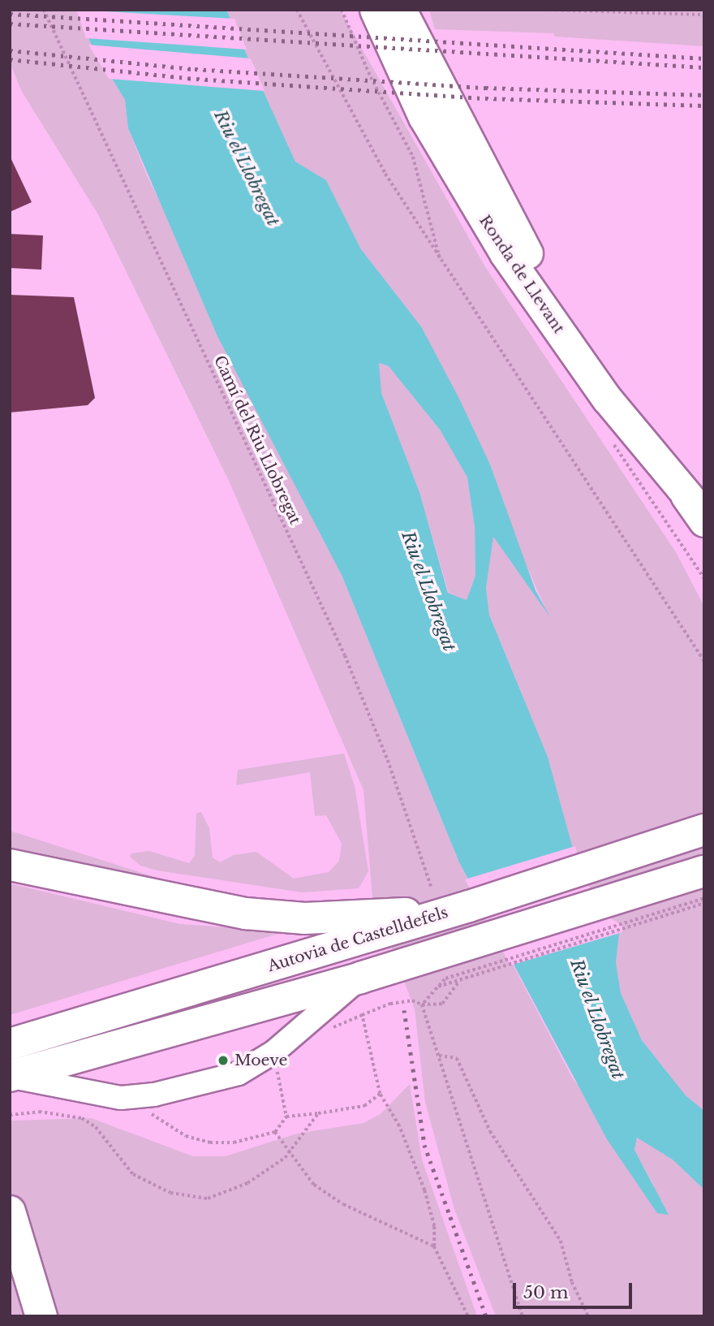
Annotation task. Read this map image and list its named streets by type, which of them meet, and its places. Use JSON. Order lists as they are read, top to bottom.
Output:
{
  "streets": {
    "highway": ["Autovia de Castelldefels"],
    "main road": ["Ronda de Llevant"],
    "path": ["Camí del Riu Llobregat"]
  },
  "water": ["Riu el Llobregat"],
  "places": ["Moeve"],
  "scale_bar": "50 m"
}
